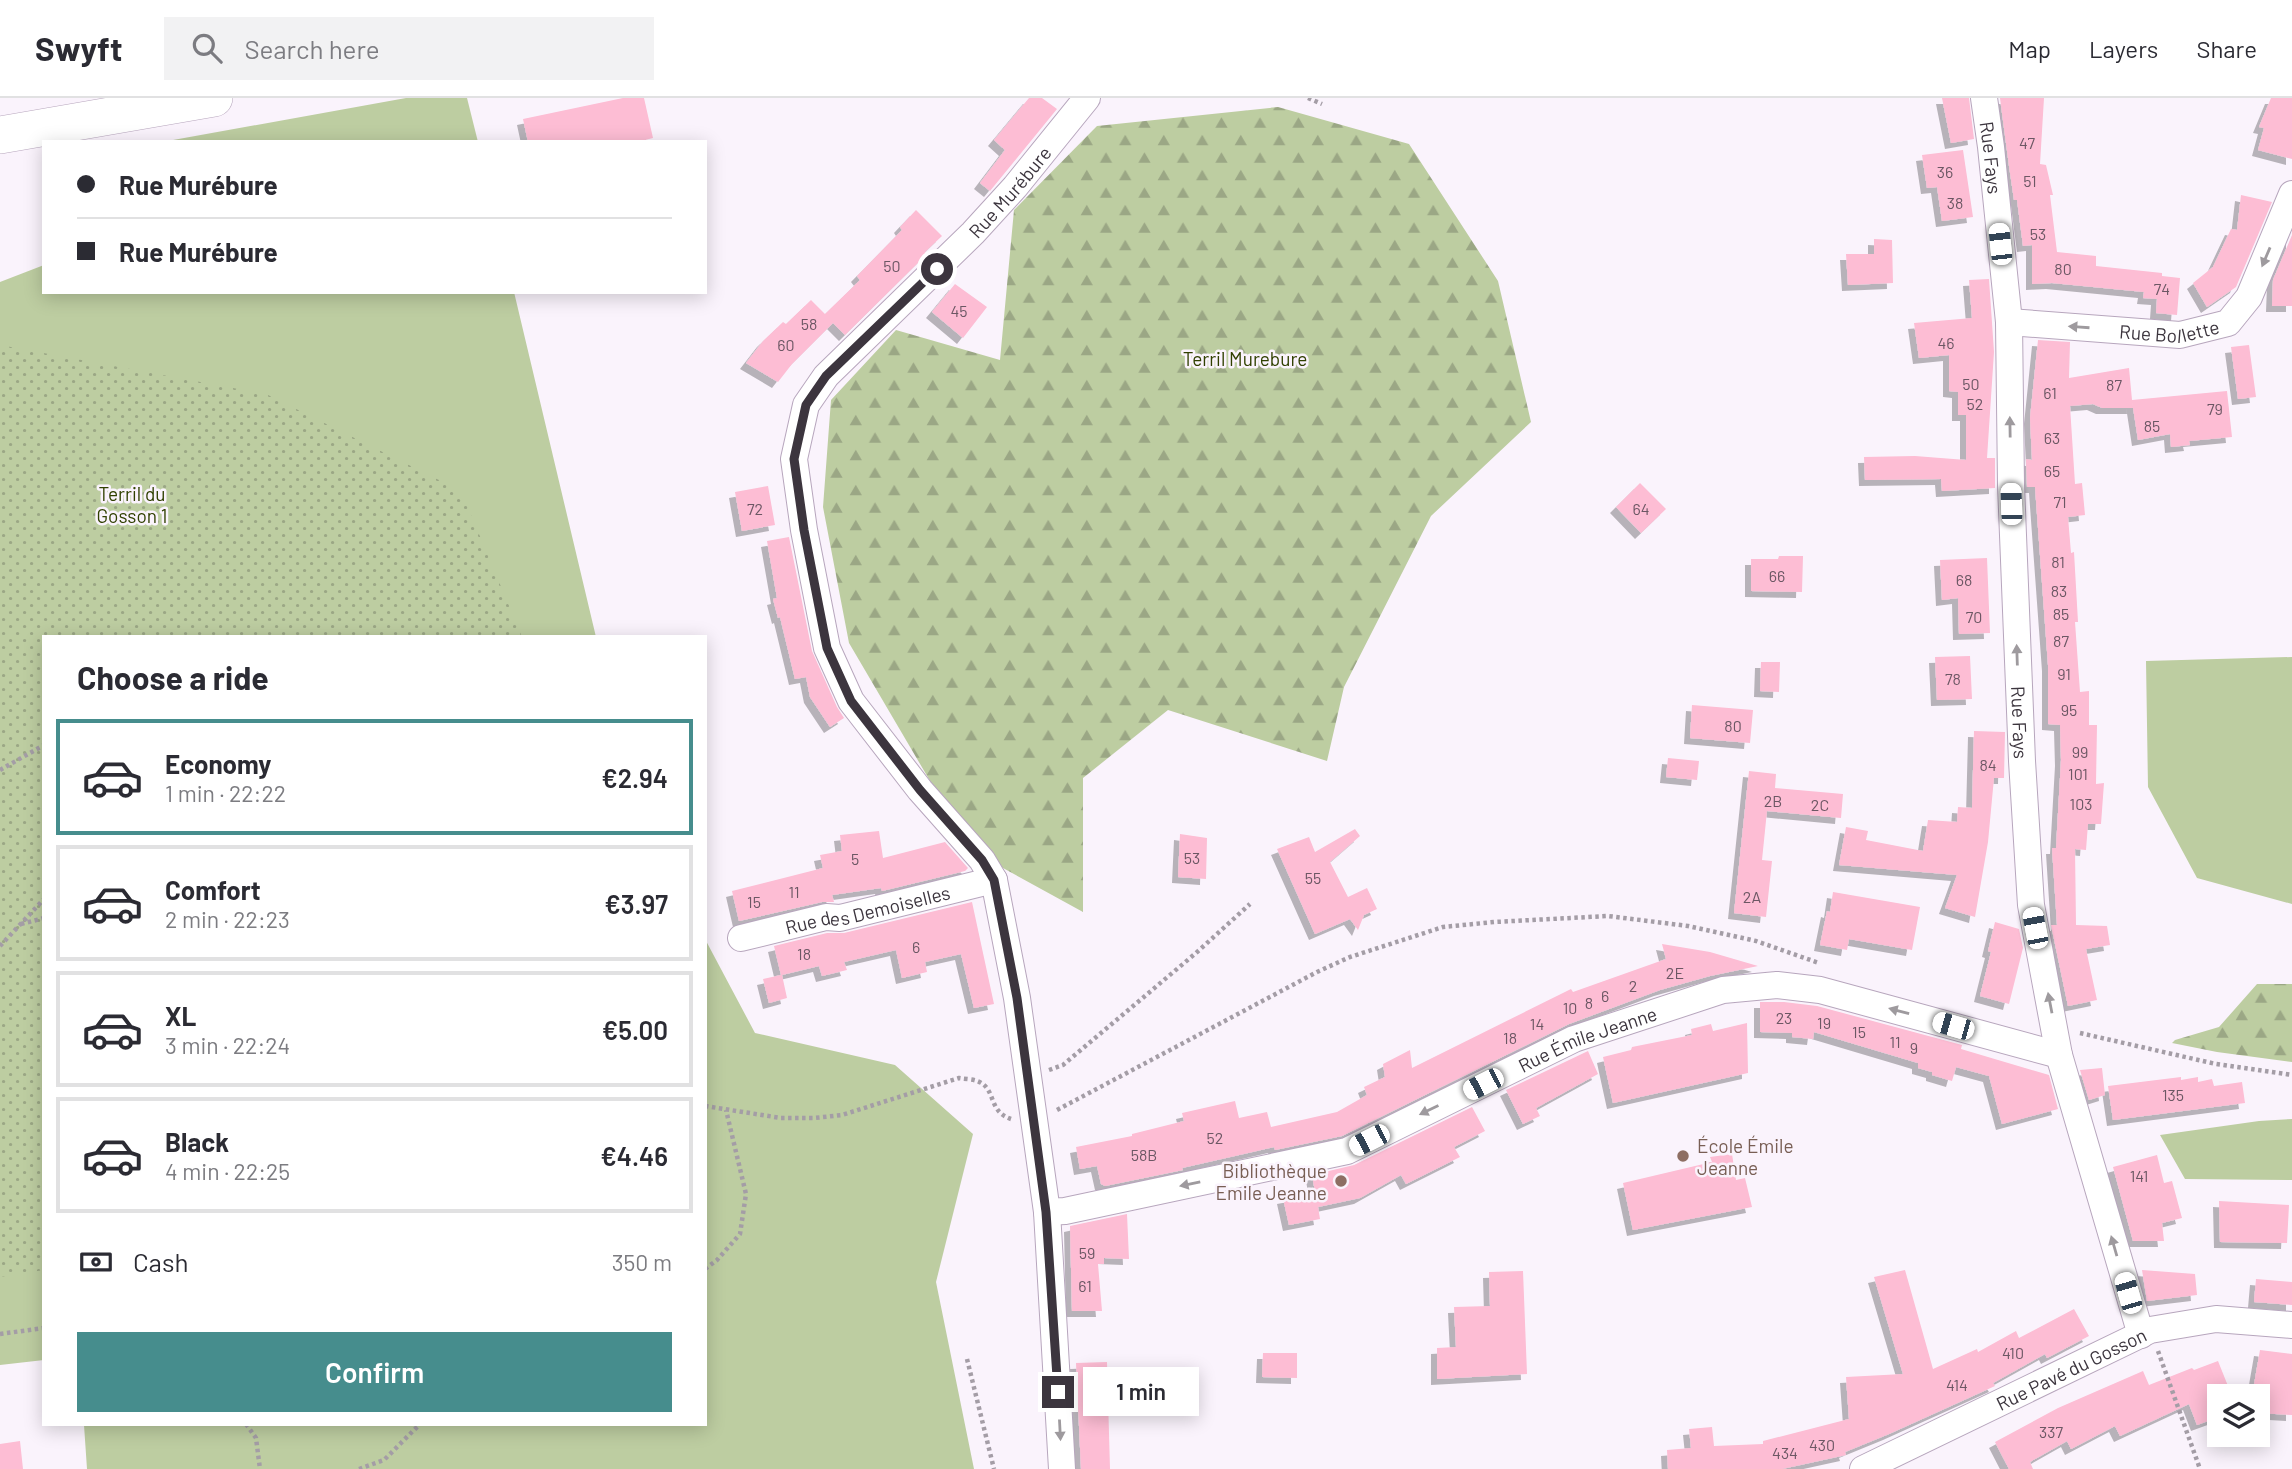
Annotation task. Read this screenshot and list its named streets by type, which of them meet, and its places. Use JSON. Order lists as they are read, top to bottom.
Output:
{
  "streets": {
    "street": [
      "Rue Fays",
      "Rue Murébure",
      "Rue Bollette",
      "Rue des Demoiselles",
      "Rue Émile Jeanne",
      "Rue Pavé du Gosson"
    ]
  },
  "crossings": [
    ["Rue Fays", "Rue Bollette"],
    ["Rue Fays", "Rue Émile Jeanne"],
    ["Rue Fays", "Rue Pavé du Gosson"],
    ["Rue Murébure", "Rue des Demoiselles"],
    ["Rue Murébure", "Rue Émile Jeanne"]
  ],
  "one_way": ["Rue Fays", "Rue Bollette", "Rue Émile Jeanne"],
  "parks": ["Terril Murebure", "Terril du Gosson 1"],
  "places": ["École Émile Jeanne", "Bibliothèque Emile Jeanne"],
  "house_numbers": [
    "47",
    "36",
    "51",
    "38",
    "53",
    "50",
    "80",
    "74",
    "45",
    "58",
    "46",
    "60",
    "50",
    "87",
    "61",
    "52",
    "79",
    "85",
    "63",
    "65",
    "71",
    "72",
    "64",
    "81",
    "66",
    "68",
    "83",
    "85",
    "70",
    "87",
    "91",
    "78",
    "95",
    "80",
    "99",
    "84",
    "101",
    "2B",
    "103",
    "2C",
    "53",
    "5",
    "55",
    "11",
    "2A",
    "15",
    "6",
    "18",
    "2E",
    "2",
    "6",
    "8",
    "10",
    "23",
    "19",
    "14",
    "15",
    "18",
    "11",
    "9",
    "135",
    "52",
    "58B",
    "141",
    "59",
    "61",
    "410",
    "414",
    "337",
    "430",
    "434"
  ],
  "page": {
    "header": "Swyft",
    "search": "Search here",
    "nav": ["Map", "Layers", "Share"],
    "banner": ["Rue Murébure", "Rue Murébure"],
    "heading": "Choose a ride",
    "list": [
      {
        "name": "Economy",
        "note": "1 min · 22:22",
        "value": "€2.94"
      },
      {
        "name": "Comfort",
        "note": "2 min · 22:23",
        "value": "€3.97"
      },
      {
        "name": "XL",
        "note": "3 min · 22:24",
        "value": "€5.00"
      },
      {
        "name": "Black",
        "note": "4 min · 22:25",
        "value": "€4.46"
      }
    ],
    "pay": ["Cash", "350 m"],
    "buttons": "Confirm",
    "bubble": "1 min"
  }
}
